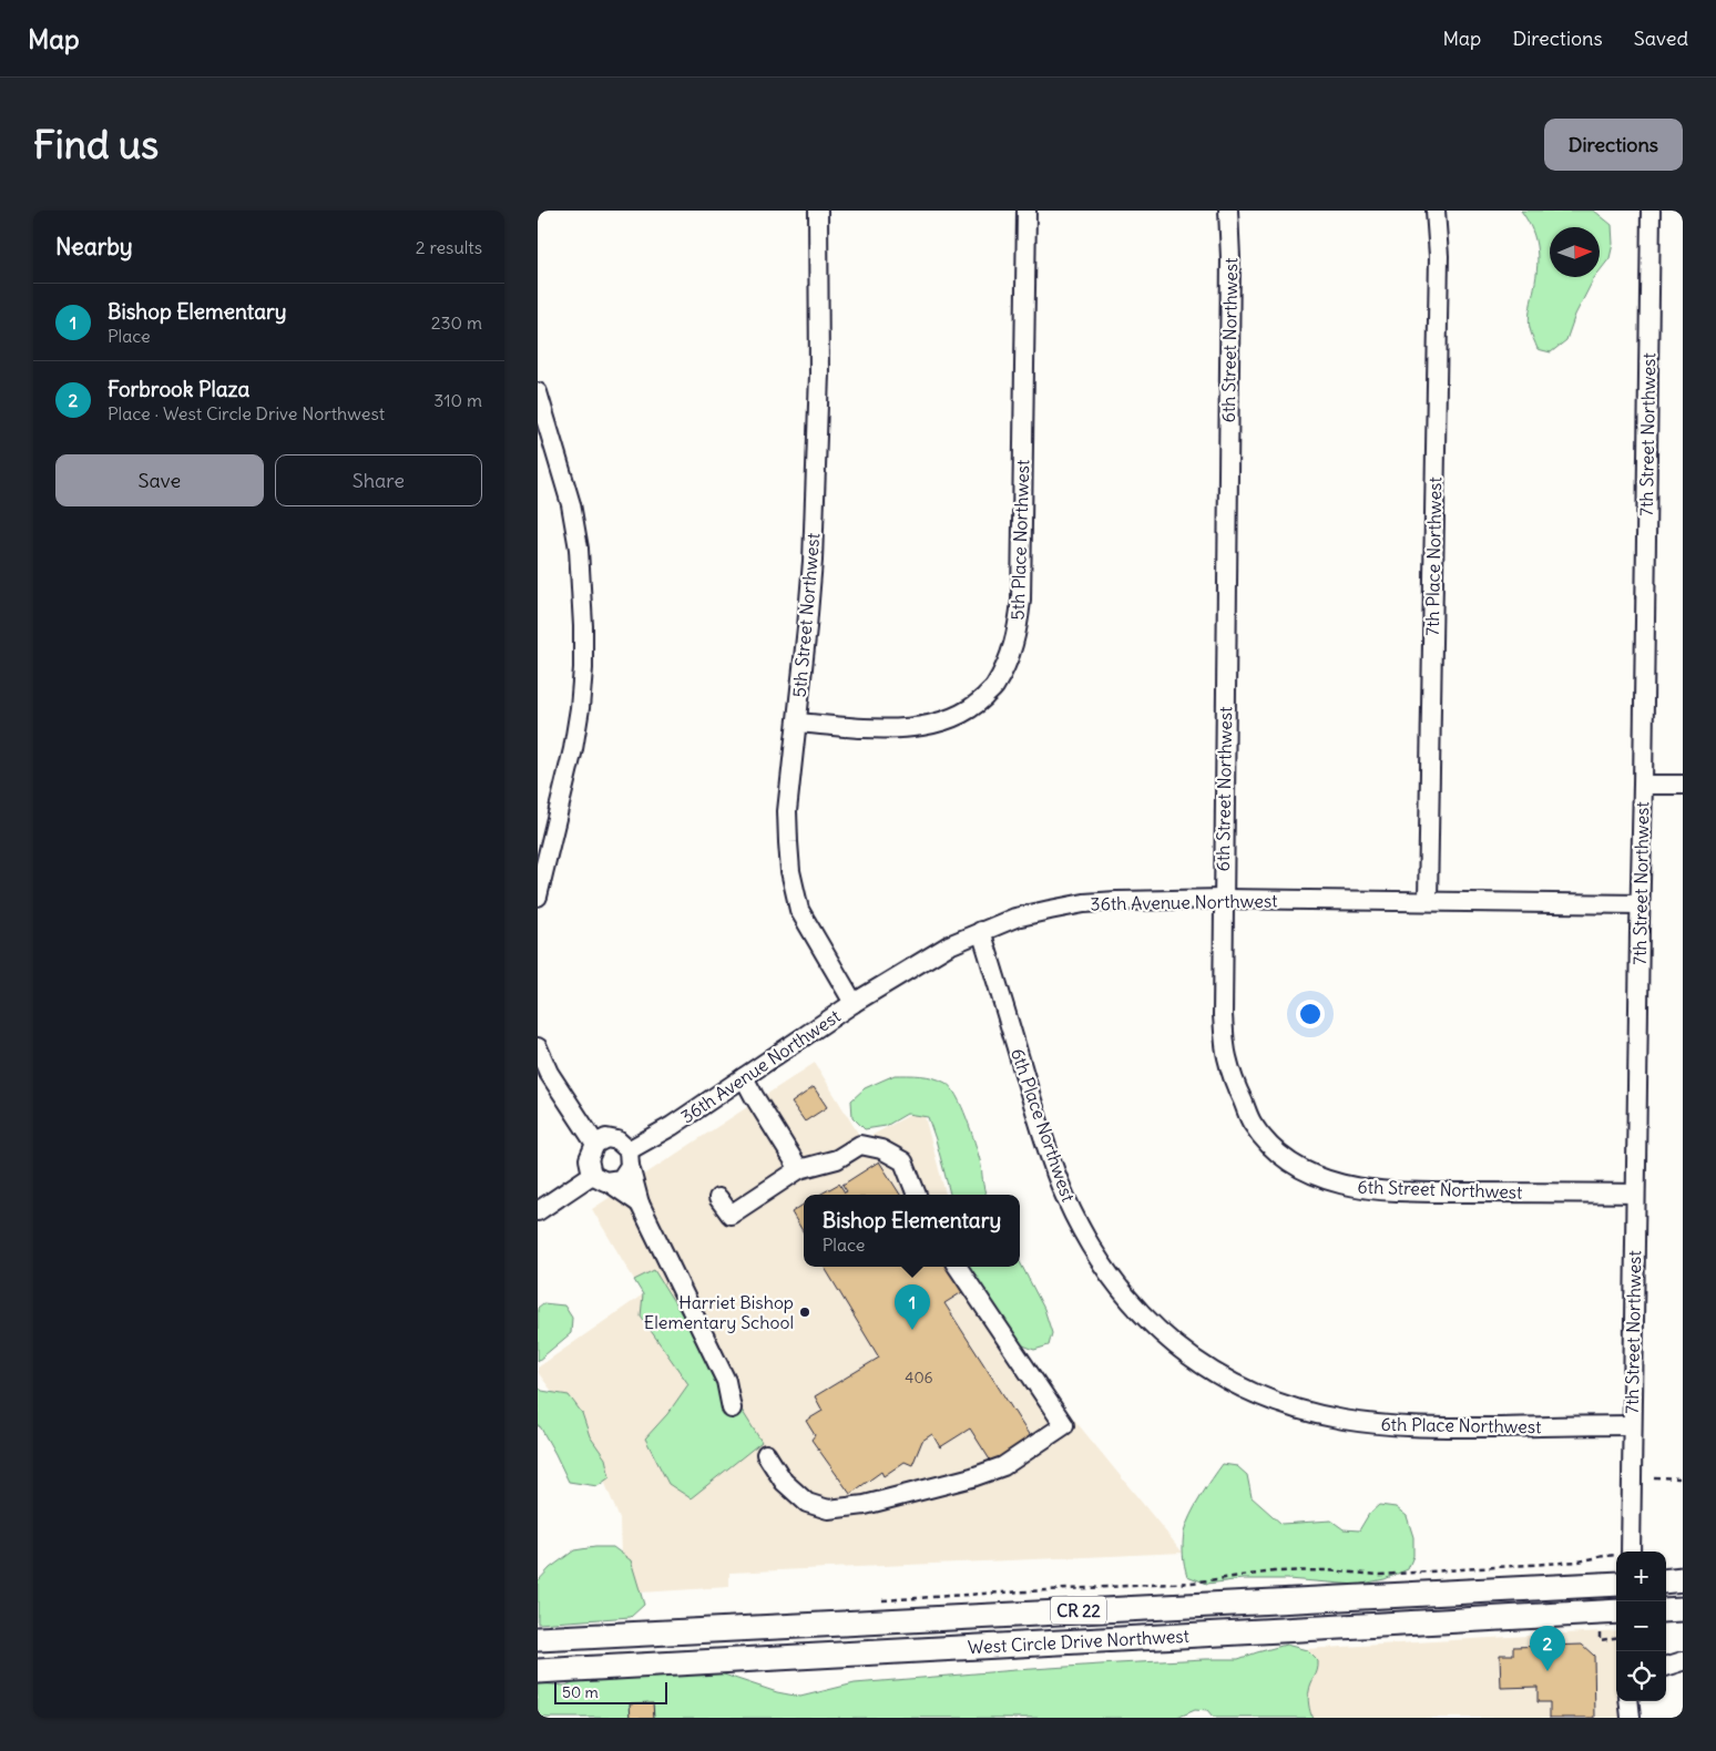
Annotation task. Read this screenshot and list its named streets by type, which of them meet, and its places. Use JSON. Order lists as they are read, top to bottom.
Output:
{
  "streets": {
    "main road": ["CR 22", "West Circle Drive Northwest"],
    "street": [
      "6th Street Northwest",
      "7th Street Northwest",
      "5th Place Northwest",
      "7th Place Northwest",
      "5th Street Northwest",
      "36th Avenue Northwest",
      "6th Place Northwest"
    ]
  },
  "crossings": [
    ["6th Street Northwest", "7th Street Northwest"],
    ["6th Street Northwest", "36th Avenue Northwest"],
    ["7th Street Northwest", "36th Avenue Northwest"],
    ["7th Street Northwest", "6th Place Northwest"],
    ["5th Place Northwest", "5th Street Northwest"],
    ["7th Place Northwest", "36th Avenue Northwest"],
    ["5th Street Northwest", "36th Avenue Northwest"],
    ["36th Avenue Northwest", "6th Place Northwest"]
  ],
  "places": ["Harriet Bishop Elementary School"],
  "house_numbers": ["406"],
  "scale_bar": "50 m",
  "north": "right",
  "page": {
    "header": "Map",
    "nav": ["Map", "Directions", "Saved"],
    "buttons": [
      "Directions",
      ["Save", "Share"]
    ],
    "title": "Find us",
    "heading": ["Nearby", "2 results"],
    "list": [
      {
        "mark": "1",
        "name": "Bishop Elementary",
        "note": "Place",
        "value": "230 m"
      },
      {
        "mark": "2",
        "name": "Forbrook Plaza",
        "note": "Place · West Circle Drive Northwest",
        "value": "310 m"
      }
    ],
    "popup": ["Bishop Elementary", "Place"],
    "pins": ["1", "2"],
    "map_buttons": ["+", "−"],
    "scale": "50 m"
  }
}
